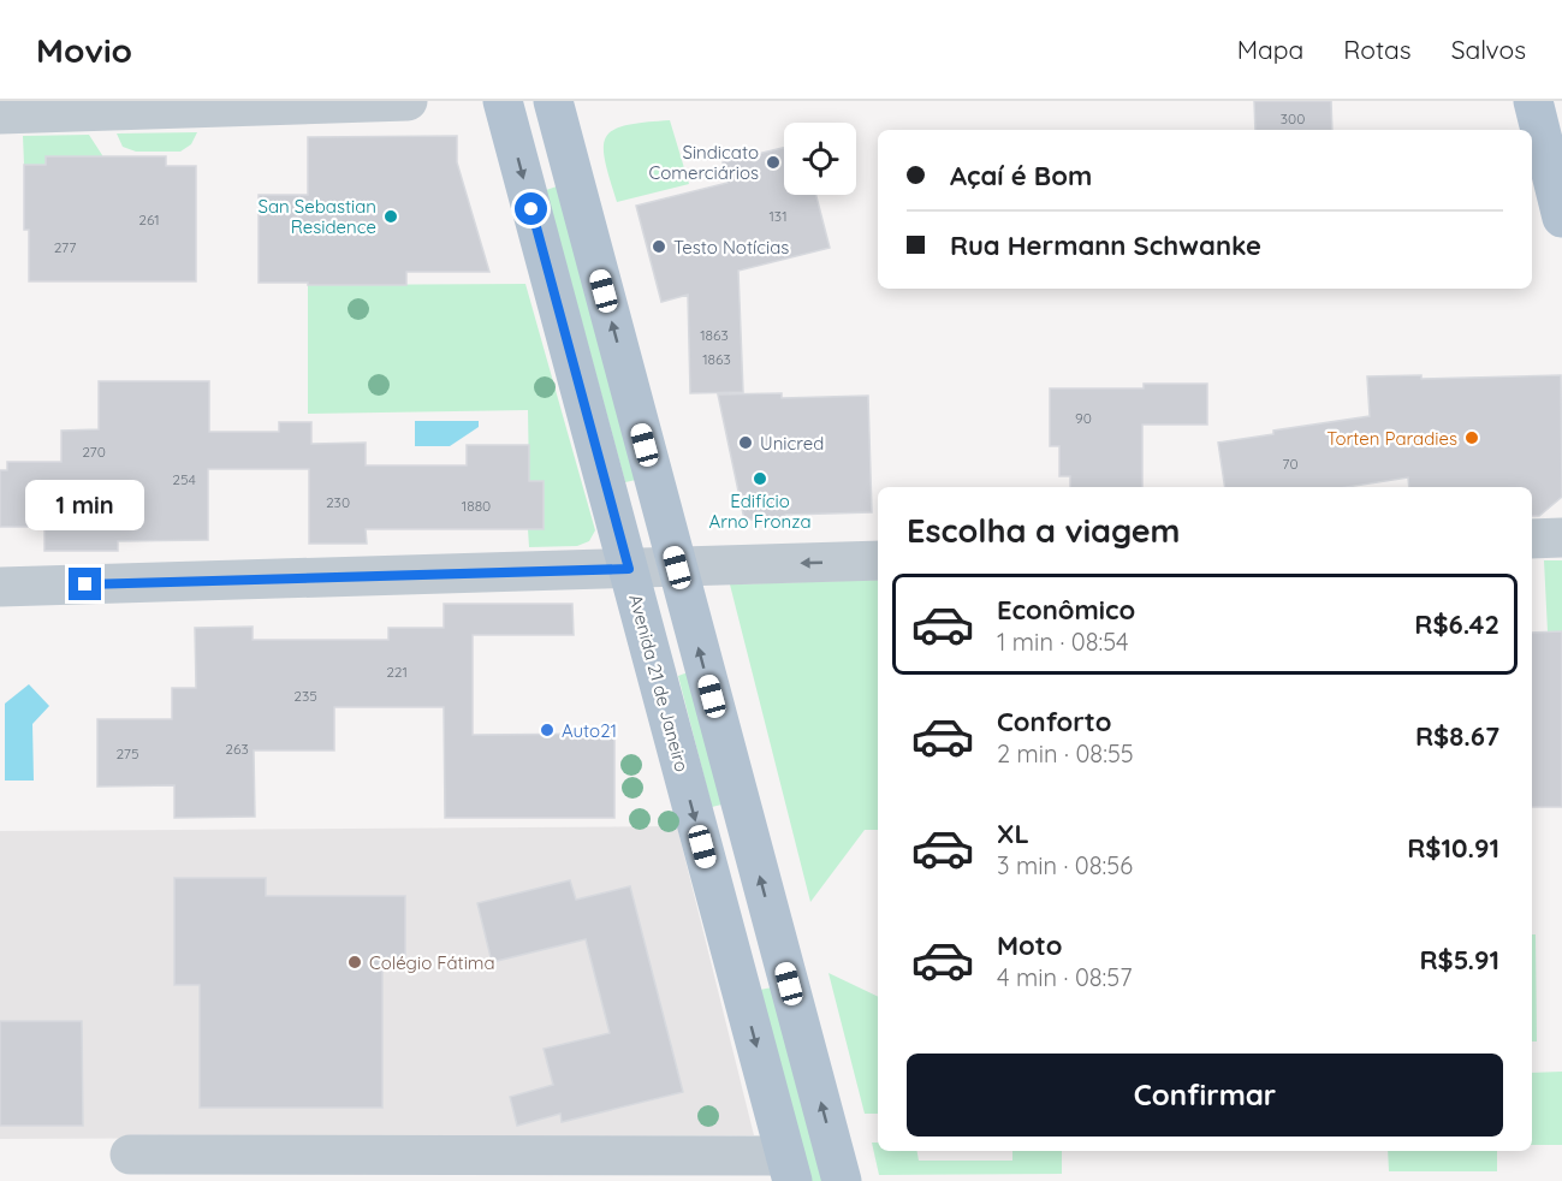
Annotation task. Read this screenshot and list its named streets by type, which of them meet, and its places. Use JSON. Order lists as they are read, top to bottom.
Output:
{
  "streets": {
    "main road": ["Avenida 21 de Janeiro"]
  },
  "places": [
    "Sindicato Comerciários",
    "San Sebastian Residence",
    "Testo Notícias",
    "Torten Paradies",
    "Unicred",
    "Edifício Arno Fronza",
    "Auto21",
    "Colégio Fátima"
  ],
  "house_numbers": [
    "300",
    "131",
    "261",
    "277",
    "1863",
    "1863",
    "90",
    "270",
    "70",
    "254",
    "230",
    "1880",
    "221",
    "235",
    "263",
    "275"
  ],
  "page": {
    "header": "Movio",
    "nav": ["Mapa", "Rotas", "Salvos"],
    "banner": ["Açaí é Bom", "Rua Hermann Schwanke"],
    "bubble": "1 min",
    "heading": "Escolha a viagem",
    "list": [
      {
        "name": "Econômico",
        "note": "1 min · 08:54",
        "value": "R$6.42"
      },
      {
        "name": "Conforto",
        "note": "2 min · 08:55",
        "value": "R$8.67"
      },
      {
        "name": "XL",
        "note": "3 min · 08:56",
        "value": "R$10.91"
      },
      {
        "name": "Moto",
        "note": "4 min · 08:57",
        "value": "R$5.91"
      }
    ],
    "buttons": "Confirmar"
  }
}
